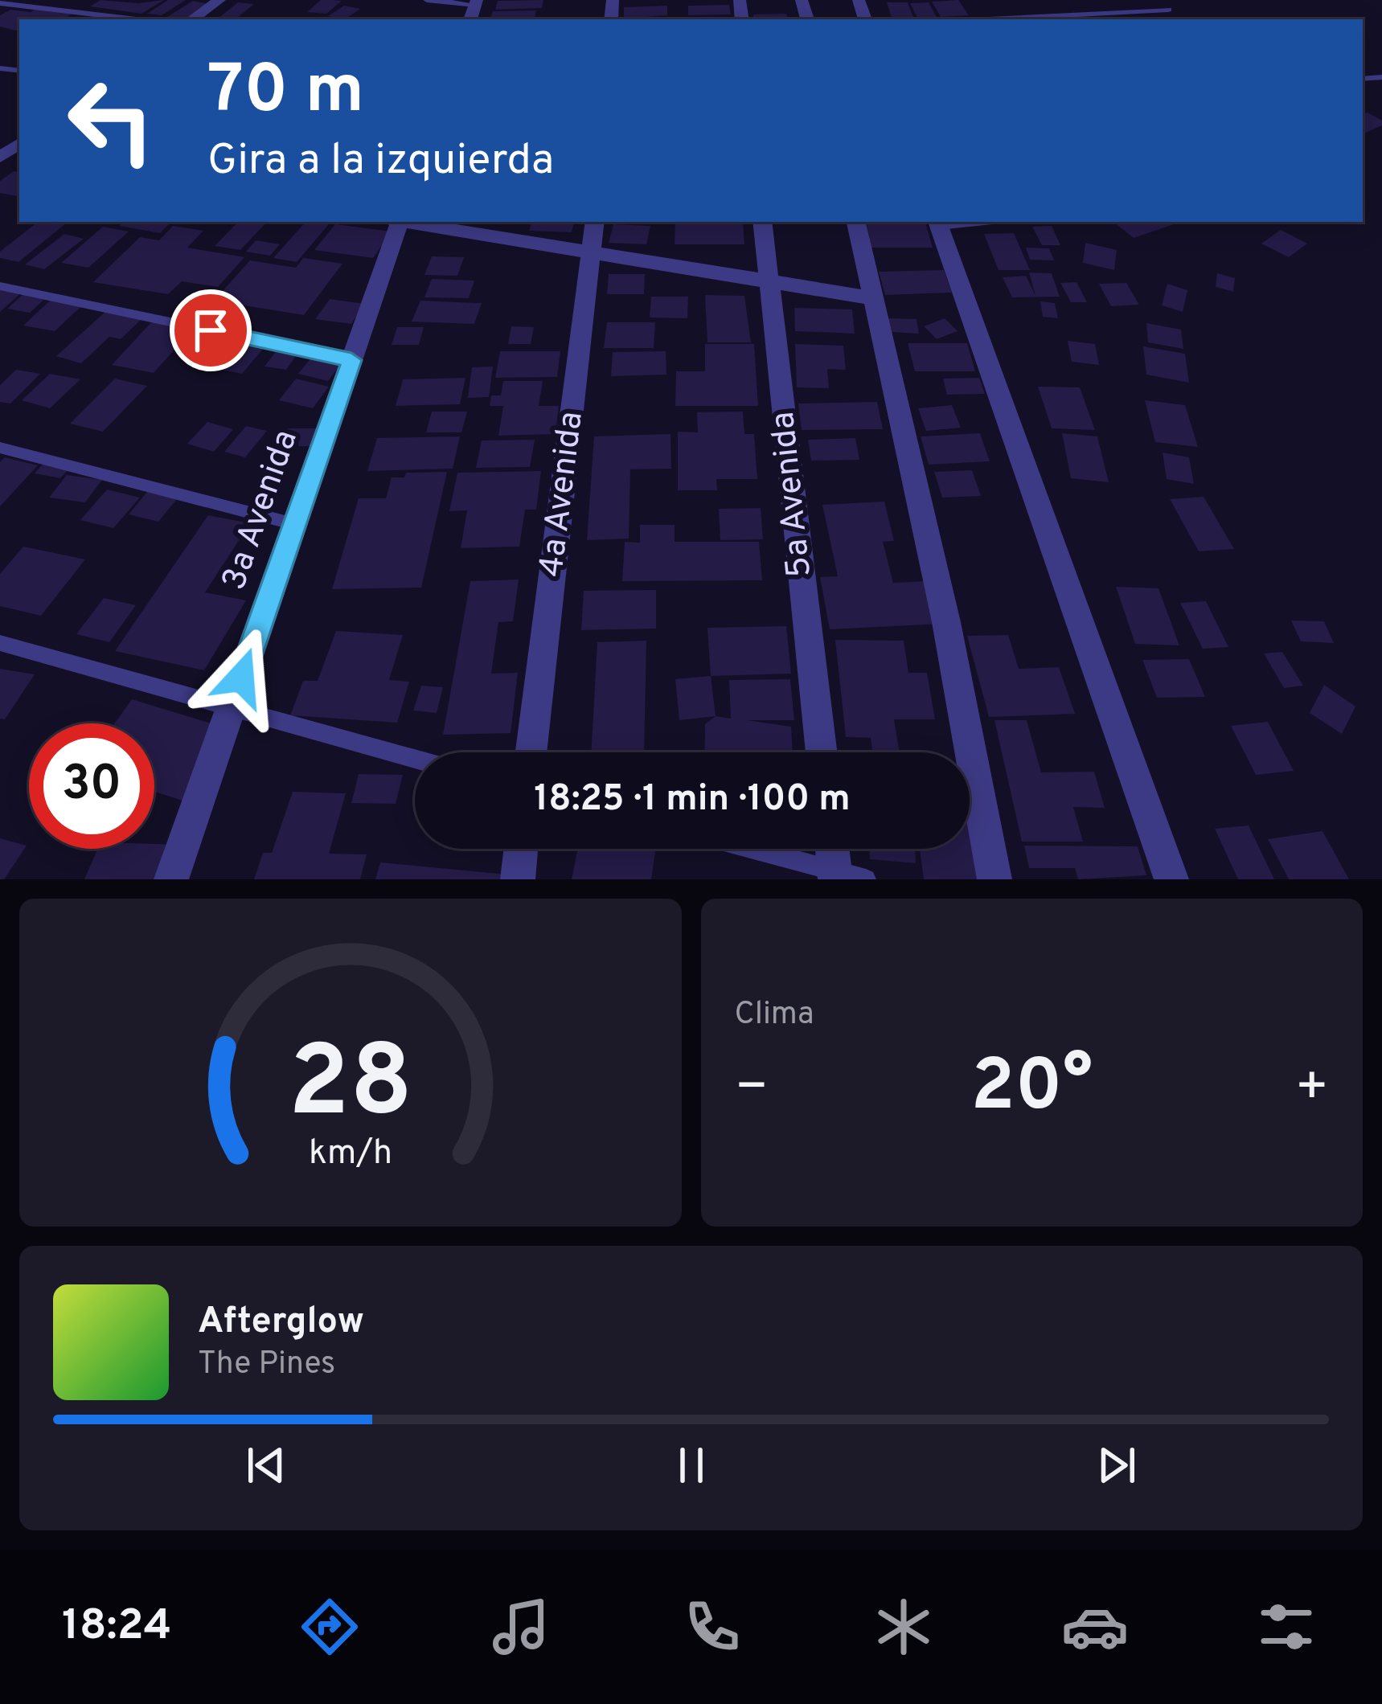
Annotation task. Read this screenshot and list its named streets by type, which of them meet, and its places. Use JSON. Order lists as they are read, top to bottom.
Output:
{
  "streets": {
    "street": ["4a Avenida", "5a Avenida", "3a Avenida"]
  },
  "page": {
    "turn": ["70 m", "Gira a la izquierda"],
    "limit": "30",
    "trip": "18:25 · 1 min · 100 m",
    "tile": "Clima",
    "heat": ["−", "20°", "+"],
    "song": ["Afterglow", "The Pines"],
    "tabs": "18:24",
    "gauge": ["28", "km/h"]
  }
}
